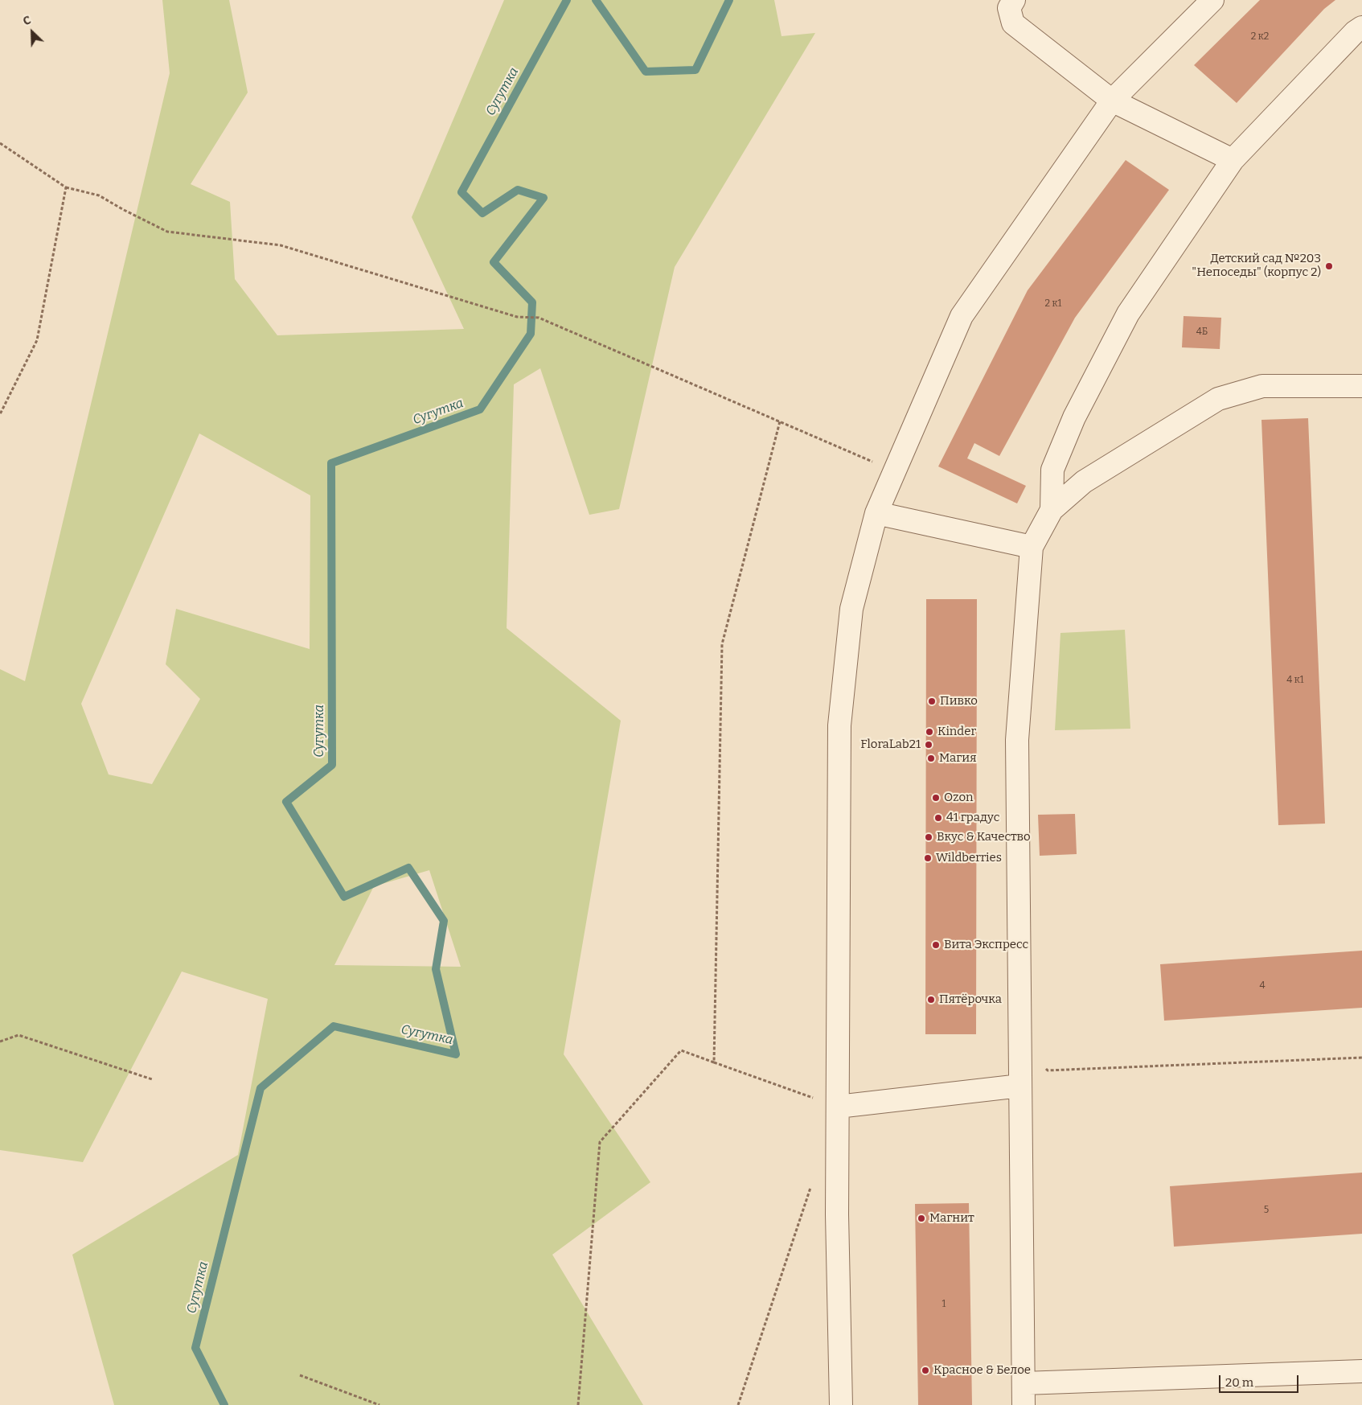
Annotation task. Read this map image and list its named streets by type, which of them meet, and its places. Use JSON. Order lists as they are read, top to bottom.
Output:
{
  "water": ["Сугутка"],
  "places": [
    "Детский сад №203 \"Непоседы\" (корпус 2)",
    "Пивко",
    "Kinder",
    "FloraLab21",
    "Магия",
    "Ozon",
    "41 градус",
    "Вкус & Качество",
    "Wildberries",
    "Вита Экспресс",
    "Пятёрочка",
    "Магнит",
    "Красное & Белое"
  ],
  "house_numbers": [
    "2 к2",
    "2 к1",
    "4Б",
    "4 к1",
    "4",
    "5",
    "1"
  ],
  "scale_bar": "20 m",
  "north": "top left"
}
